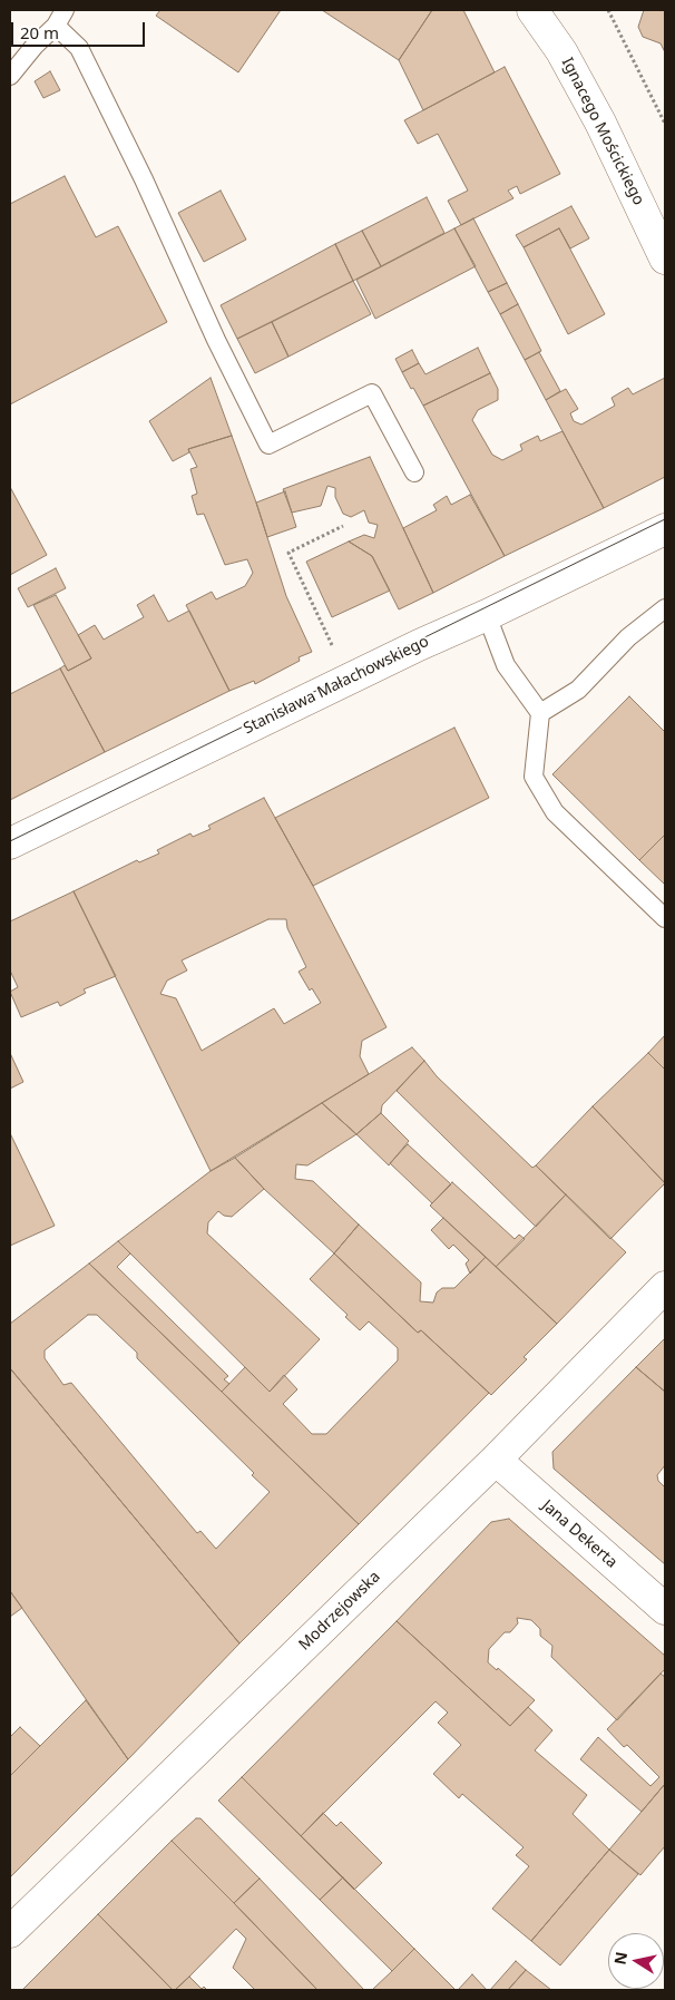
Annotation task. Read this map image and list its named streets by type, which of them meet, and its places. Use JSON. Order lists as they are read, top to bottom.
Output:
{
  "streets": {
    "street": [
      "Ignacego Mościckiego",
      "Stanisława Małachowskiego",
      "Jana Dekerta",
      "Modrzejowska"
    ]
  },
  "crossings": [
    ["Jana Dekerta", "Modrzejowska"]
  ],
  "scale_bar": "20 m",
  "north": "left"
}
